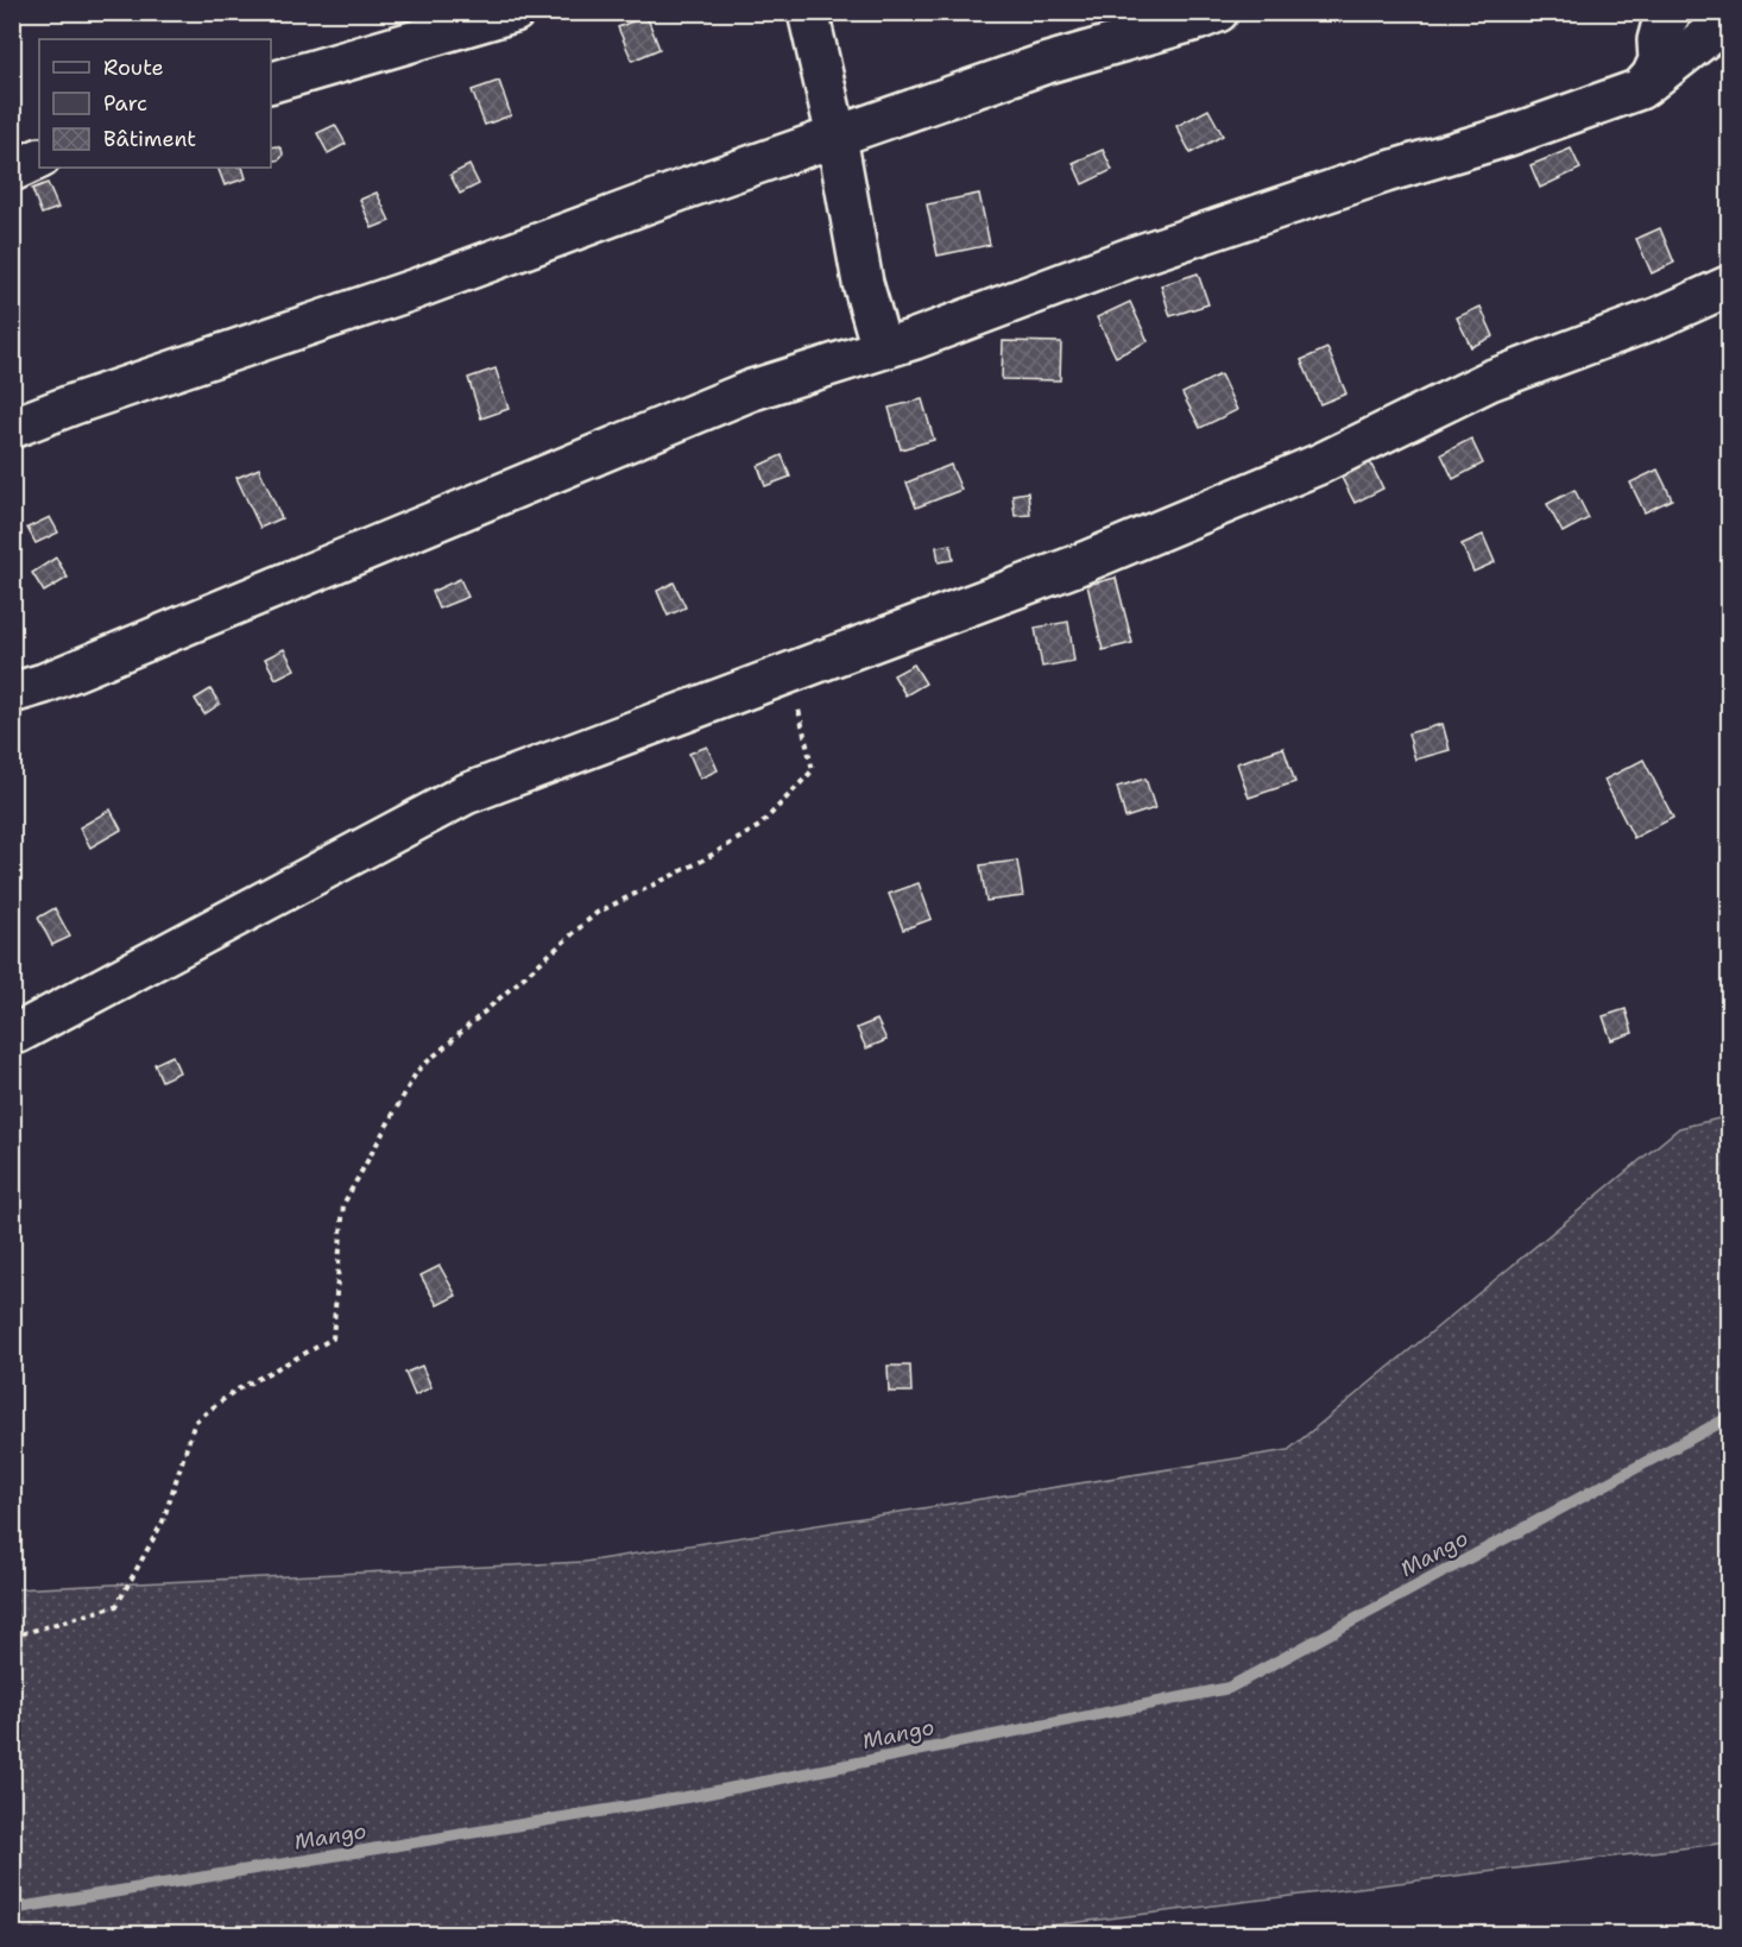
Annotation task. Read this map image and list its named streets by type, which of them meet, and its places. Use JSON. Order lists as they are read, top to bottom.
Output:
{
  "water": ["Mango"],
  "legend": ["Route", "Parc", "Bâtiment"]
}
